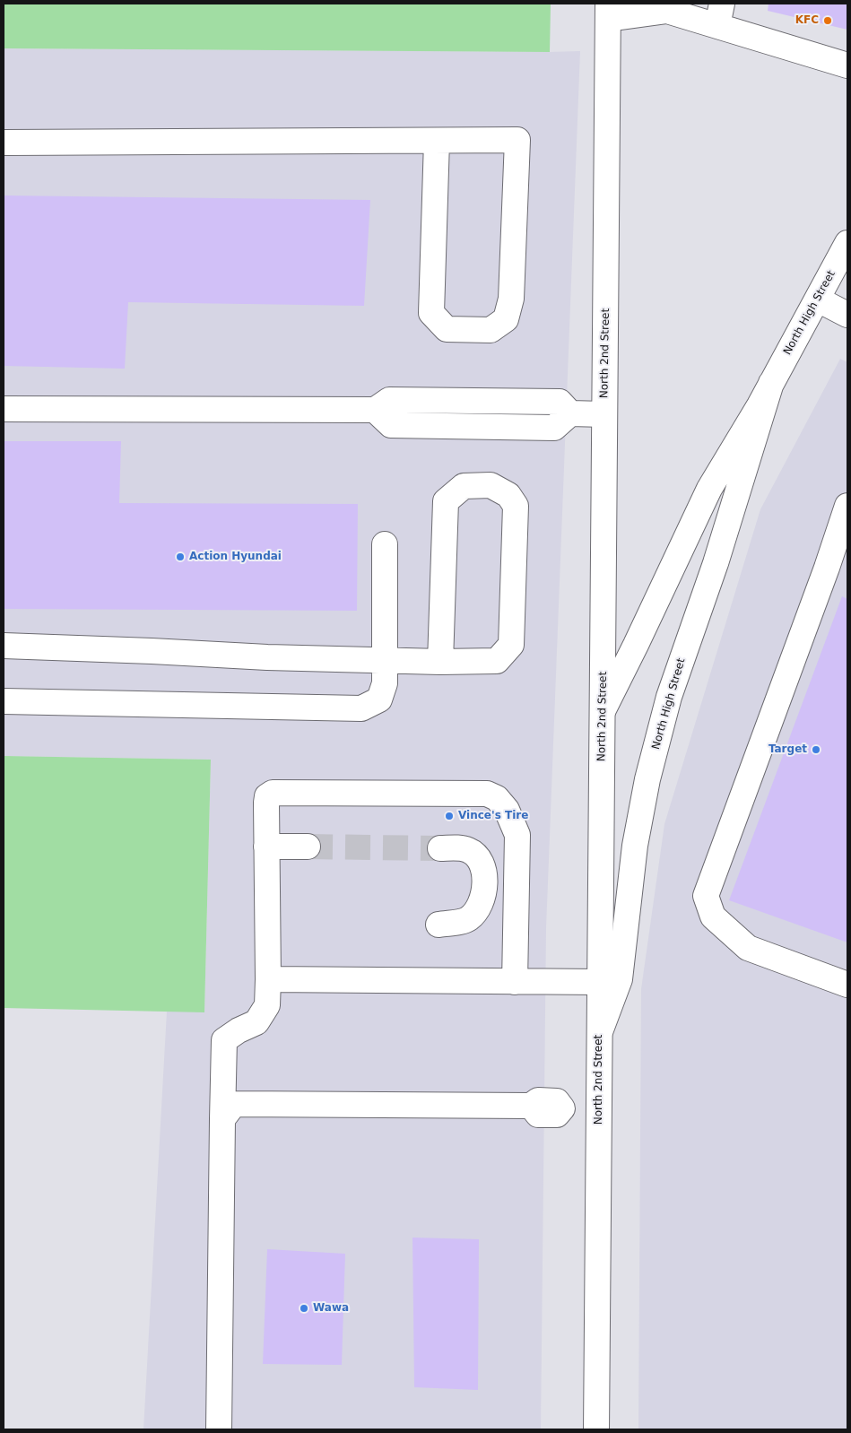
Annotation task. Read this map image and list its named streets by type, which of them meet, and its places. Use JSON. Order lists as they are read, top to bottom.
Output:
{
  "streets": {
    "main road": ["North High Street", "North 2nd Street"]
  },
  "crossings": [
    ["North High Street", "North 2nd Street"]
  ],
  "places": [
    "KFC",
    "Action Hyundai",
    "Target",
    "Vince's Tire",
    "Wawa"
  ]
}
